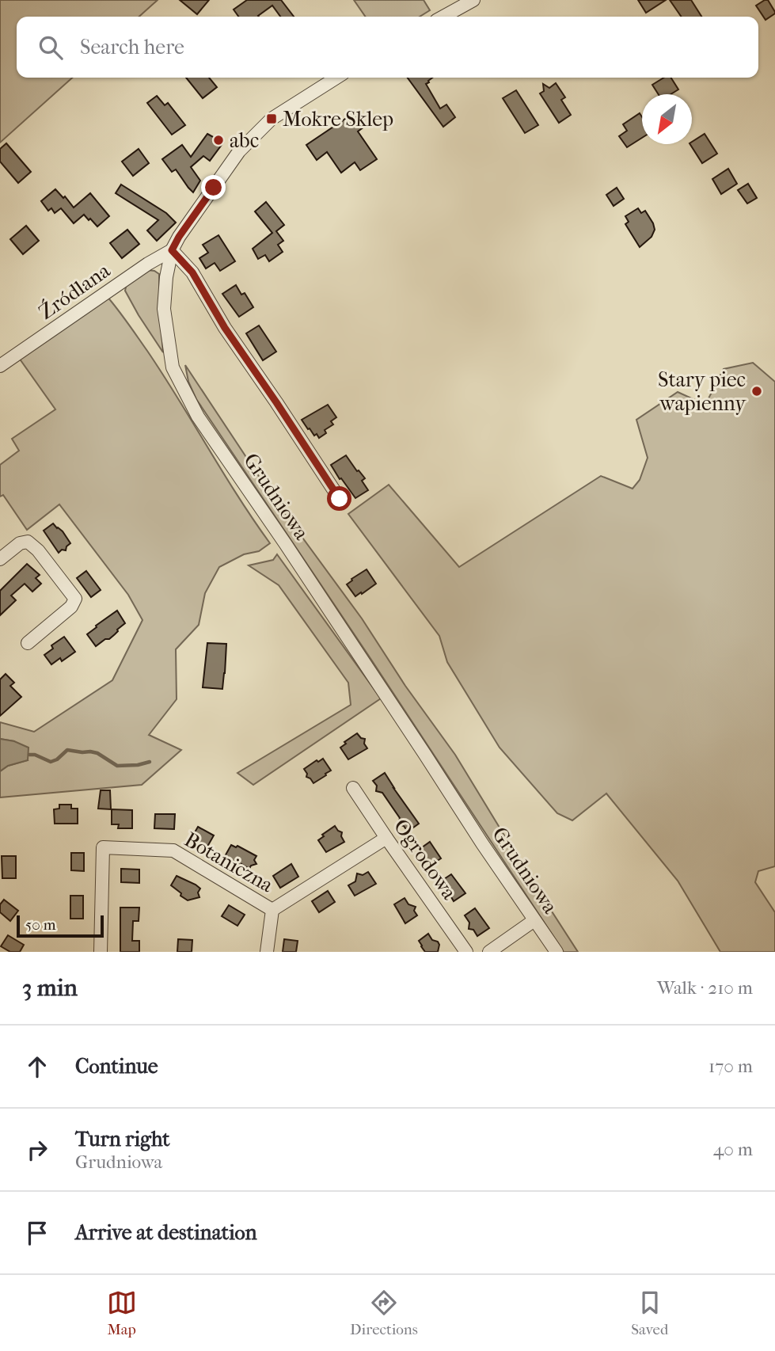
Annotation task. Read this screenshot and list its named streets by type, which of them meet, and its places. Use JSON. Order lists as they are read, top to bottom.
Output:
{
  "streets": {
    "street": [
      "Źródlana",
      "Grudniowa",
      "Ogrodowa",
      "Botaniczna"
    ]
  },
  "crossings": [
    ["Źródlana", "Grudniowa"],
    ["Ogrodowa", "Botaniczna"]
  ],
  "places": {
    "transit": ["Mokre Sklep"],
    "other": ["abc", "Stary piec wapienny"]
  },
  "scale_bar": "50 m",
  "north": "bottom left",
  "page": {
    "search": "Search here",
    "scale": "50 m",
    "heading": ["3 min", "Walk · 210 m"],
    "list": [
      ["Continue", "170 m"],
      ["Turn right", "Grudniowa", "40 m"],
      "Arrive at destination"
    ],
    "nav": ["Map", "Directions", "Saved"]
  }
}
